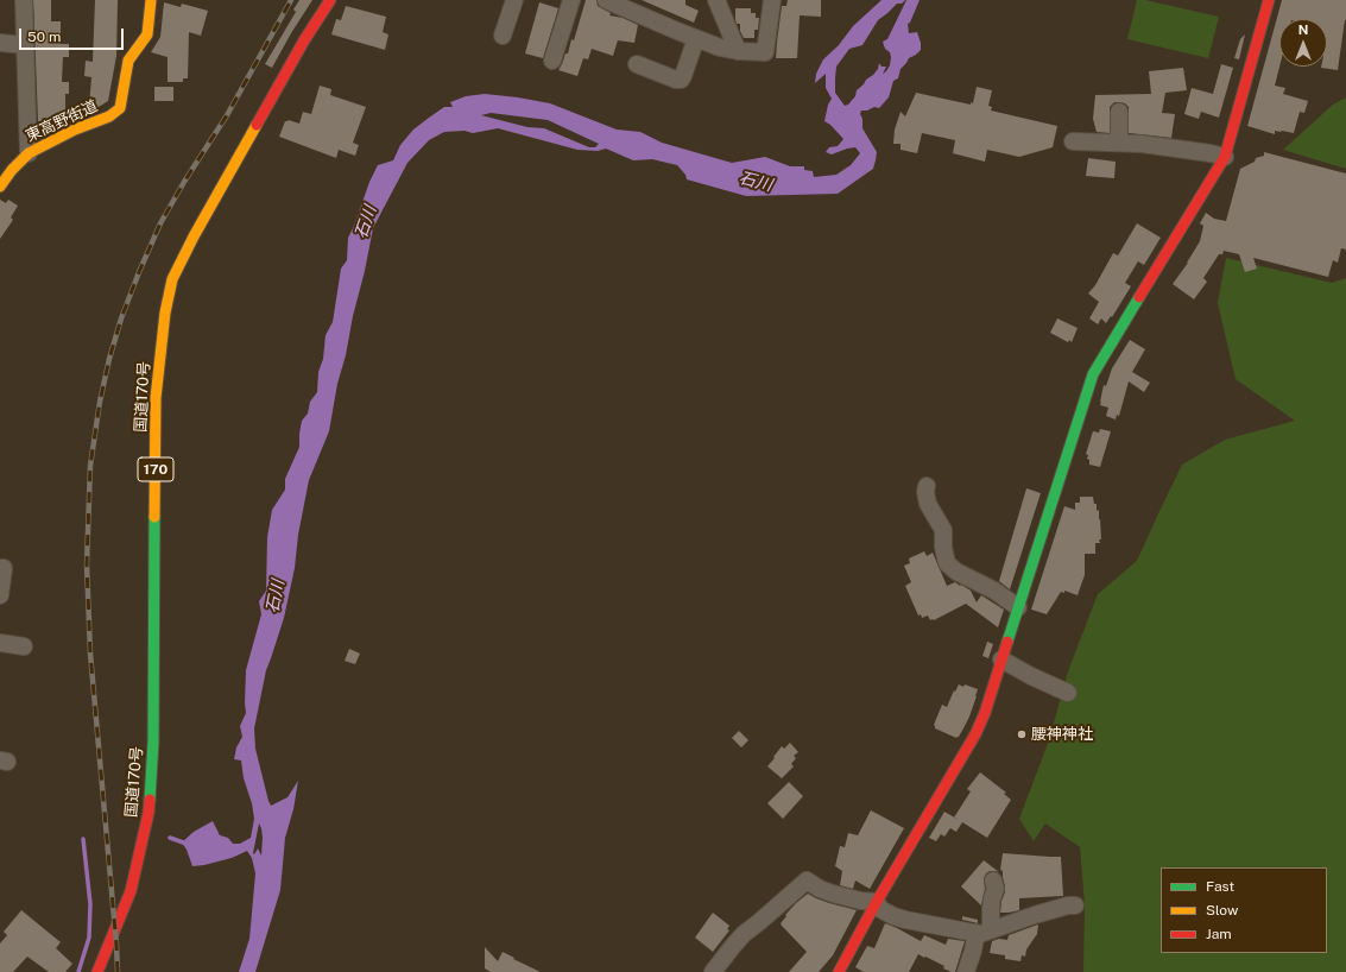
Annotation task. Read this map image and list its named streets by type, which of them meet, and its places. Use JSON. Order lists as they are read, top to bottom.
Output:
{
  "streets": {
    "main road": ["東高野街道", "国道170号", "170"]
  },
  "water": ["石川"],
  "places": ["腰神神社"],
  "legend": ["Fast", "Slow", "Jam"],
  "scale_bar": "50 m",
  "north": "top"
}
